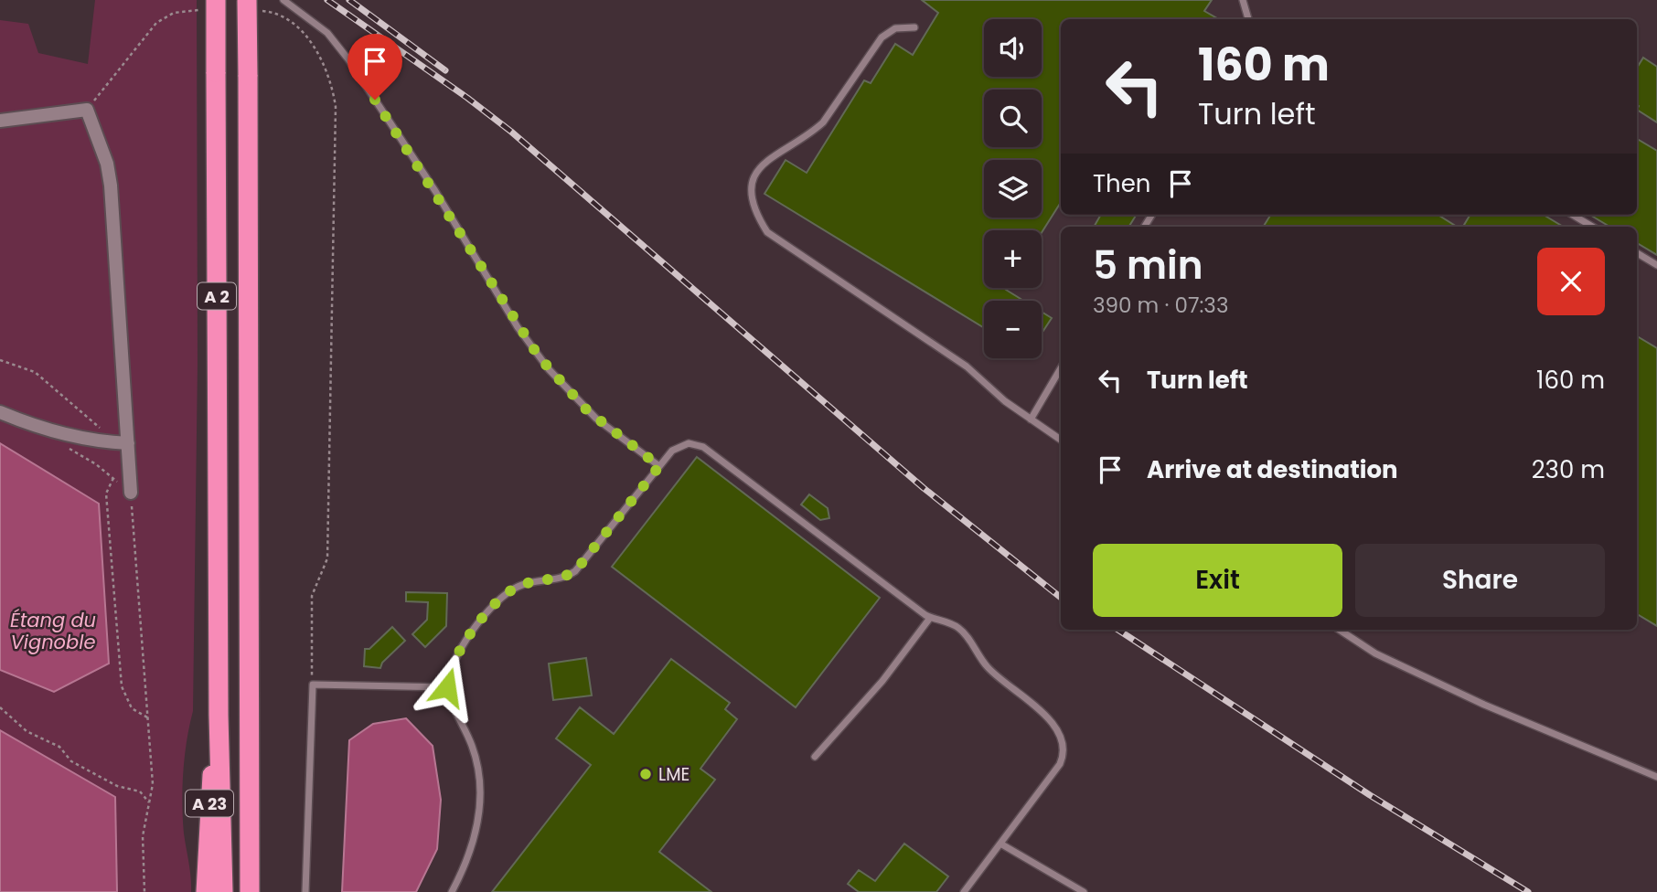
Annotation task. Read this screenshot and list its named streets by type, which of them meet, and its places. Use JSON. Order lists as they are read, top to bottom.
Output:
{
  "streets": {
    "highway": ["A 2", "A 23"]
  },
  "crossings": [
    ["A 2", "A 23"]
  ],
  "water": ["Étang du Vignoble"],
  "places": ["LME"],
  "page": {
    "map_buttons": ["+", "−"],
    "turn": ["160 m", "Turn left"],
    "then": "Then",
    "heading": ["5 min", "390 m · 07:33"],
    "list": [
      {
        "name": "Turn left",
        "value": "160 m"
      },
      {
        "name": "Arrive at destination",
        "value": "230 m"
      }
    ],
    "buttons": ["Exit", "Share"]
  }
}
